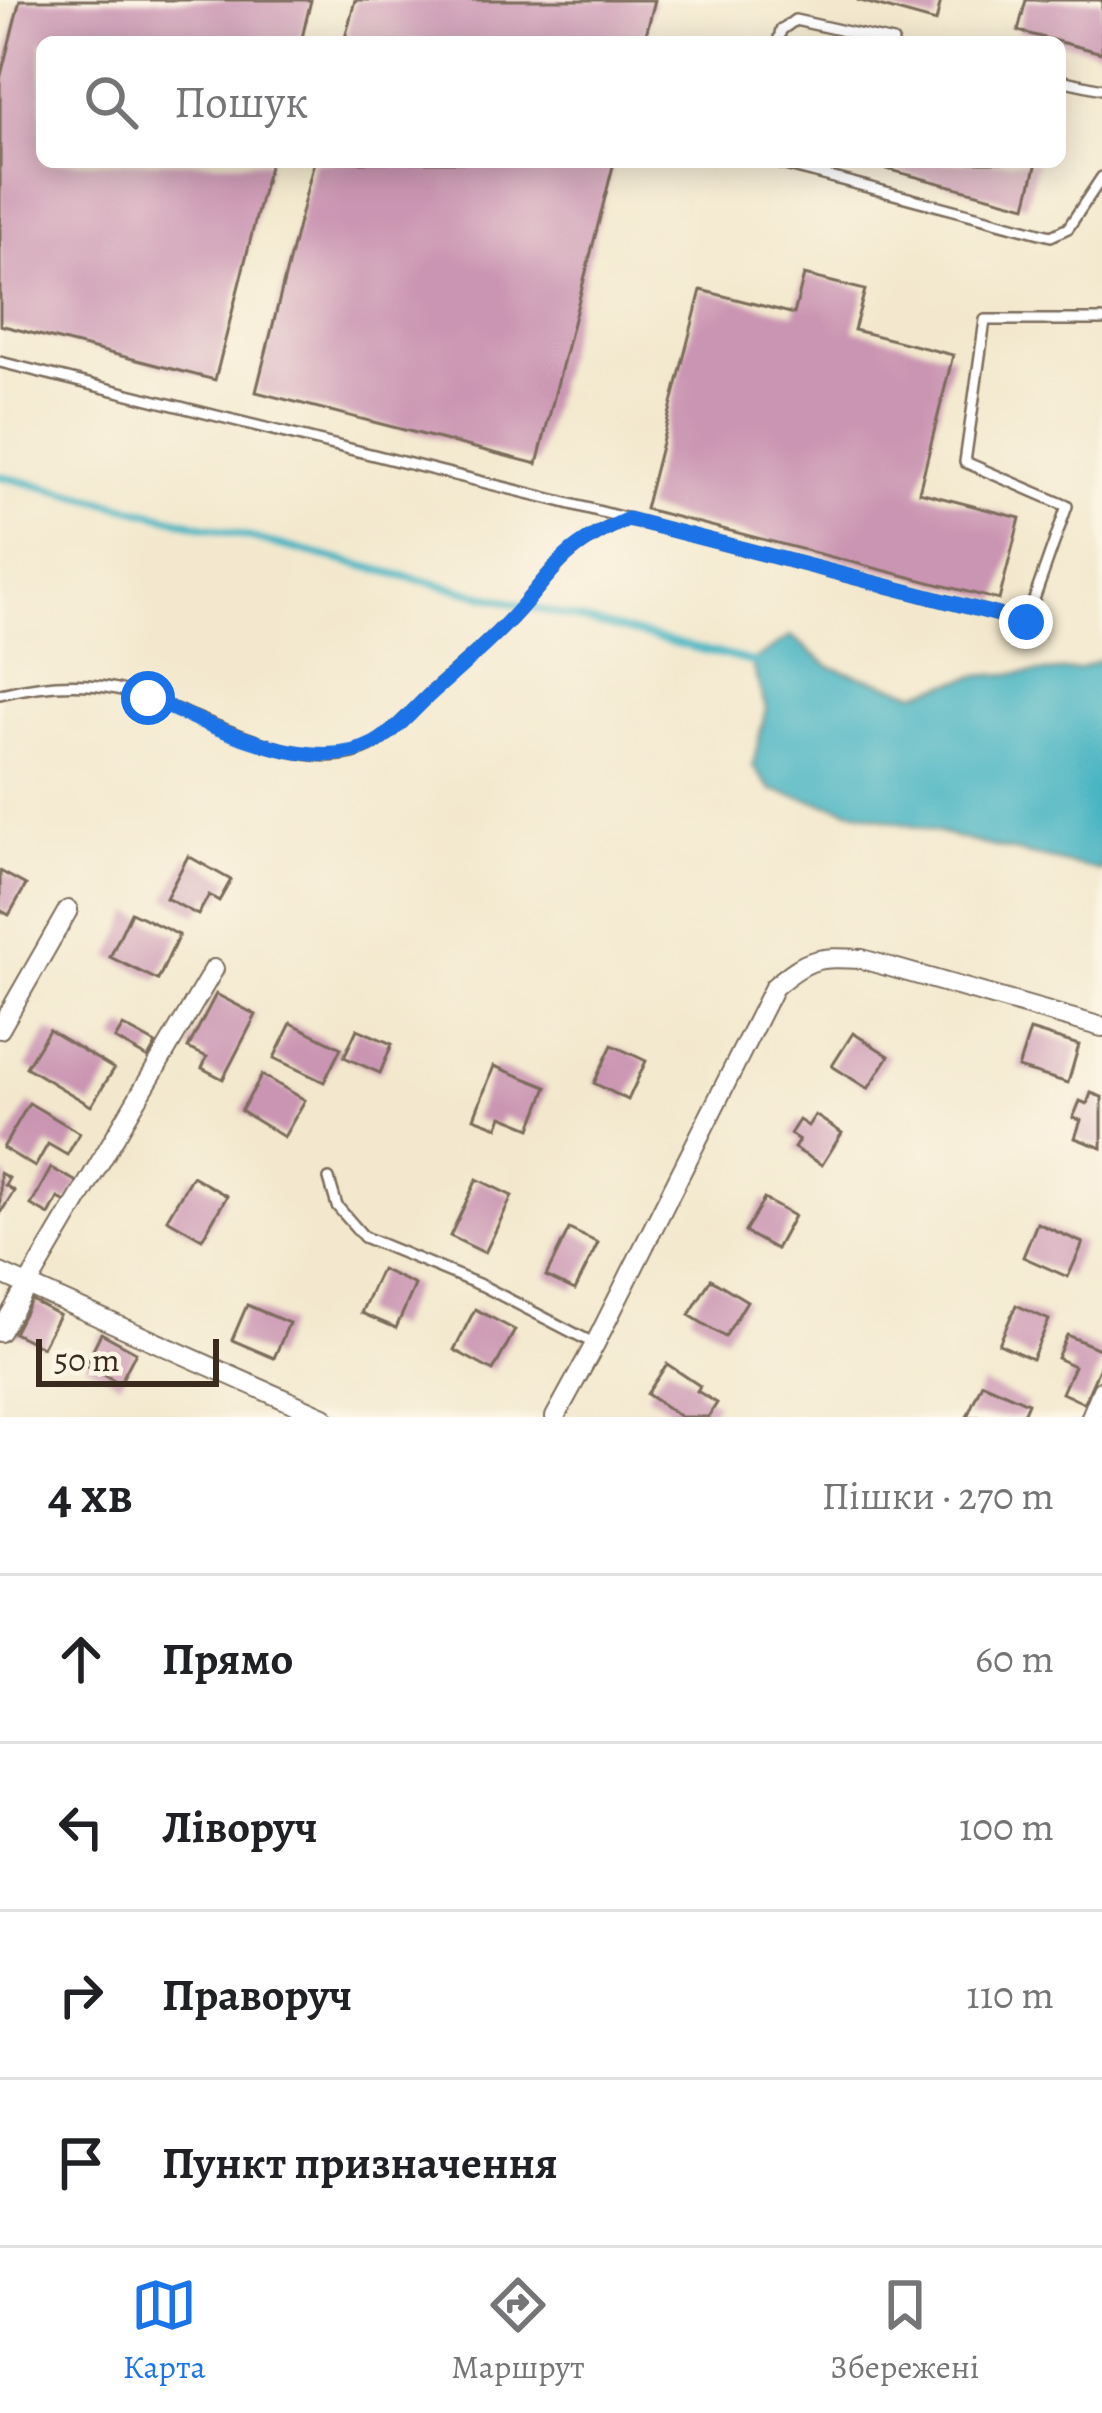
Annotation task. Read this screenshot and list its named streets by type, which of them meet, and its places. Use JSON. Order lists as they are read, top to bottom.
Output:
{
  "scale_bar": "50 m",
  "page": {
    "search": "Пошук",
    "scale": "50 m",
    "heading": ["4 хв", "Пішки · 270 m"],
    "list": [
      ["Прямо", "60 m"],
      ["Ліворуч", "100 m"],
      ["Праворуч", "110 m"],
      "Пункт призначення"
    ],
    "nav": ["Карта", "Маршрут", "Збережені"]
  }
}
